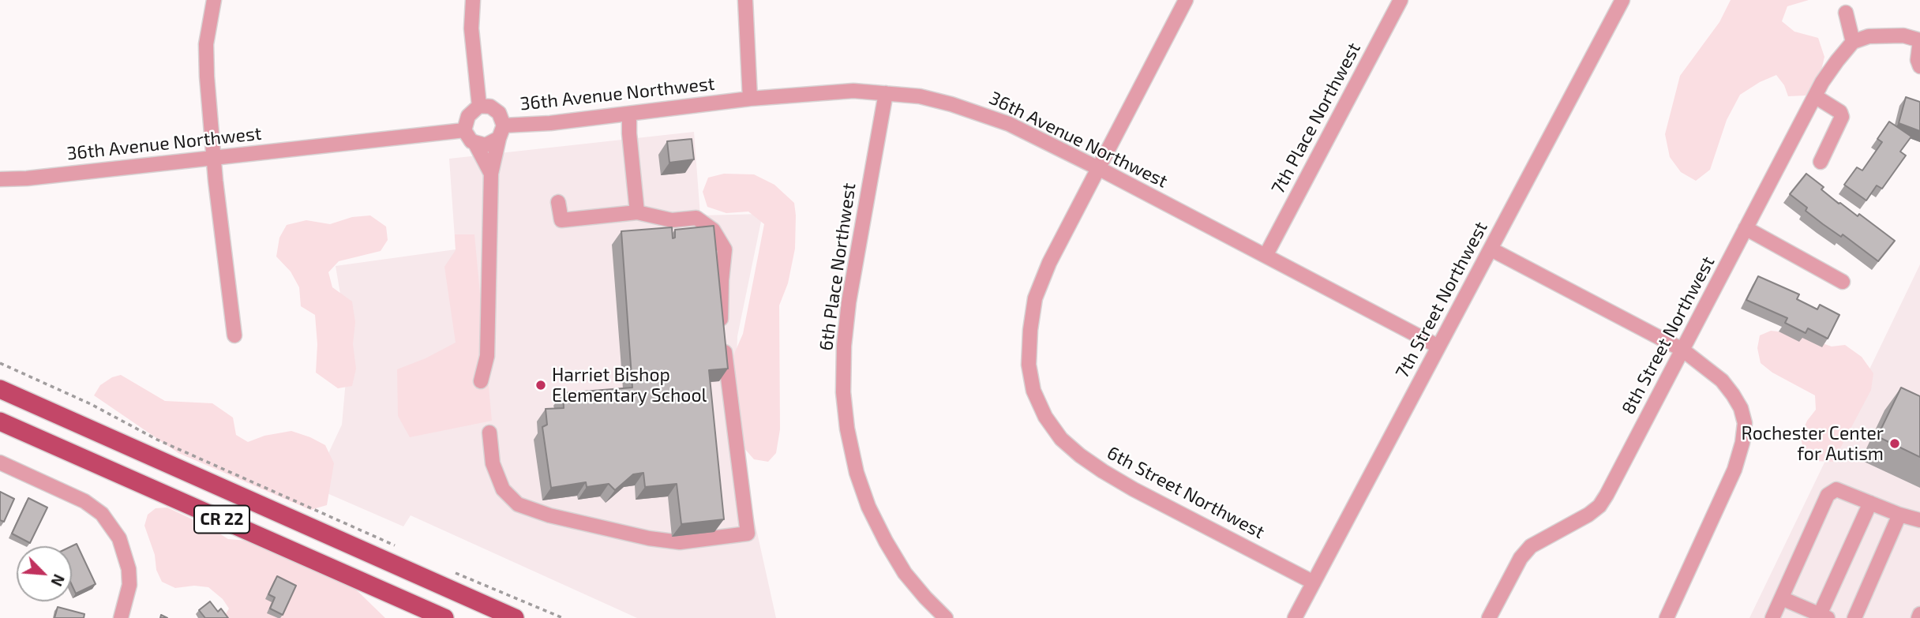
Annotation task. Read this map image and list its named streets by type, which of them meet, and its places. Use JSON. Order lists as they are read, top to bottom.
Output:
{
  "streets": {
    "main road": ["CR 22"],
    "street": [
      "36th Avenue Northwest",
      "7th Place Northwest",
      "6th Place Northwest",
      "7th Street Northwest",
      "8th Street Northwest",
      "6th Street Northwest"
    ]
  },
  "crossings": [
    ["36th Avenue Northwest", "7th Place Northwest"],
    ["36th Avenue Northwest", "6th Place Northwest"],
    ["36th Avenue Northwest", "7th Street Northwest"],
    ["36th Avenue Northwest", "6th Street Northwest"],
    ["7th Street Northwest", "6th Street Northwest"]
  ],
  "places": ["Harriet Bishop Elementary School", "Rochester Center for Autism"],
  "north": "bottom right"
}
